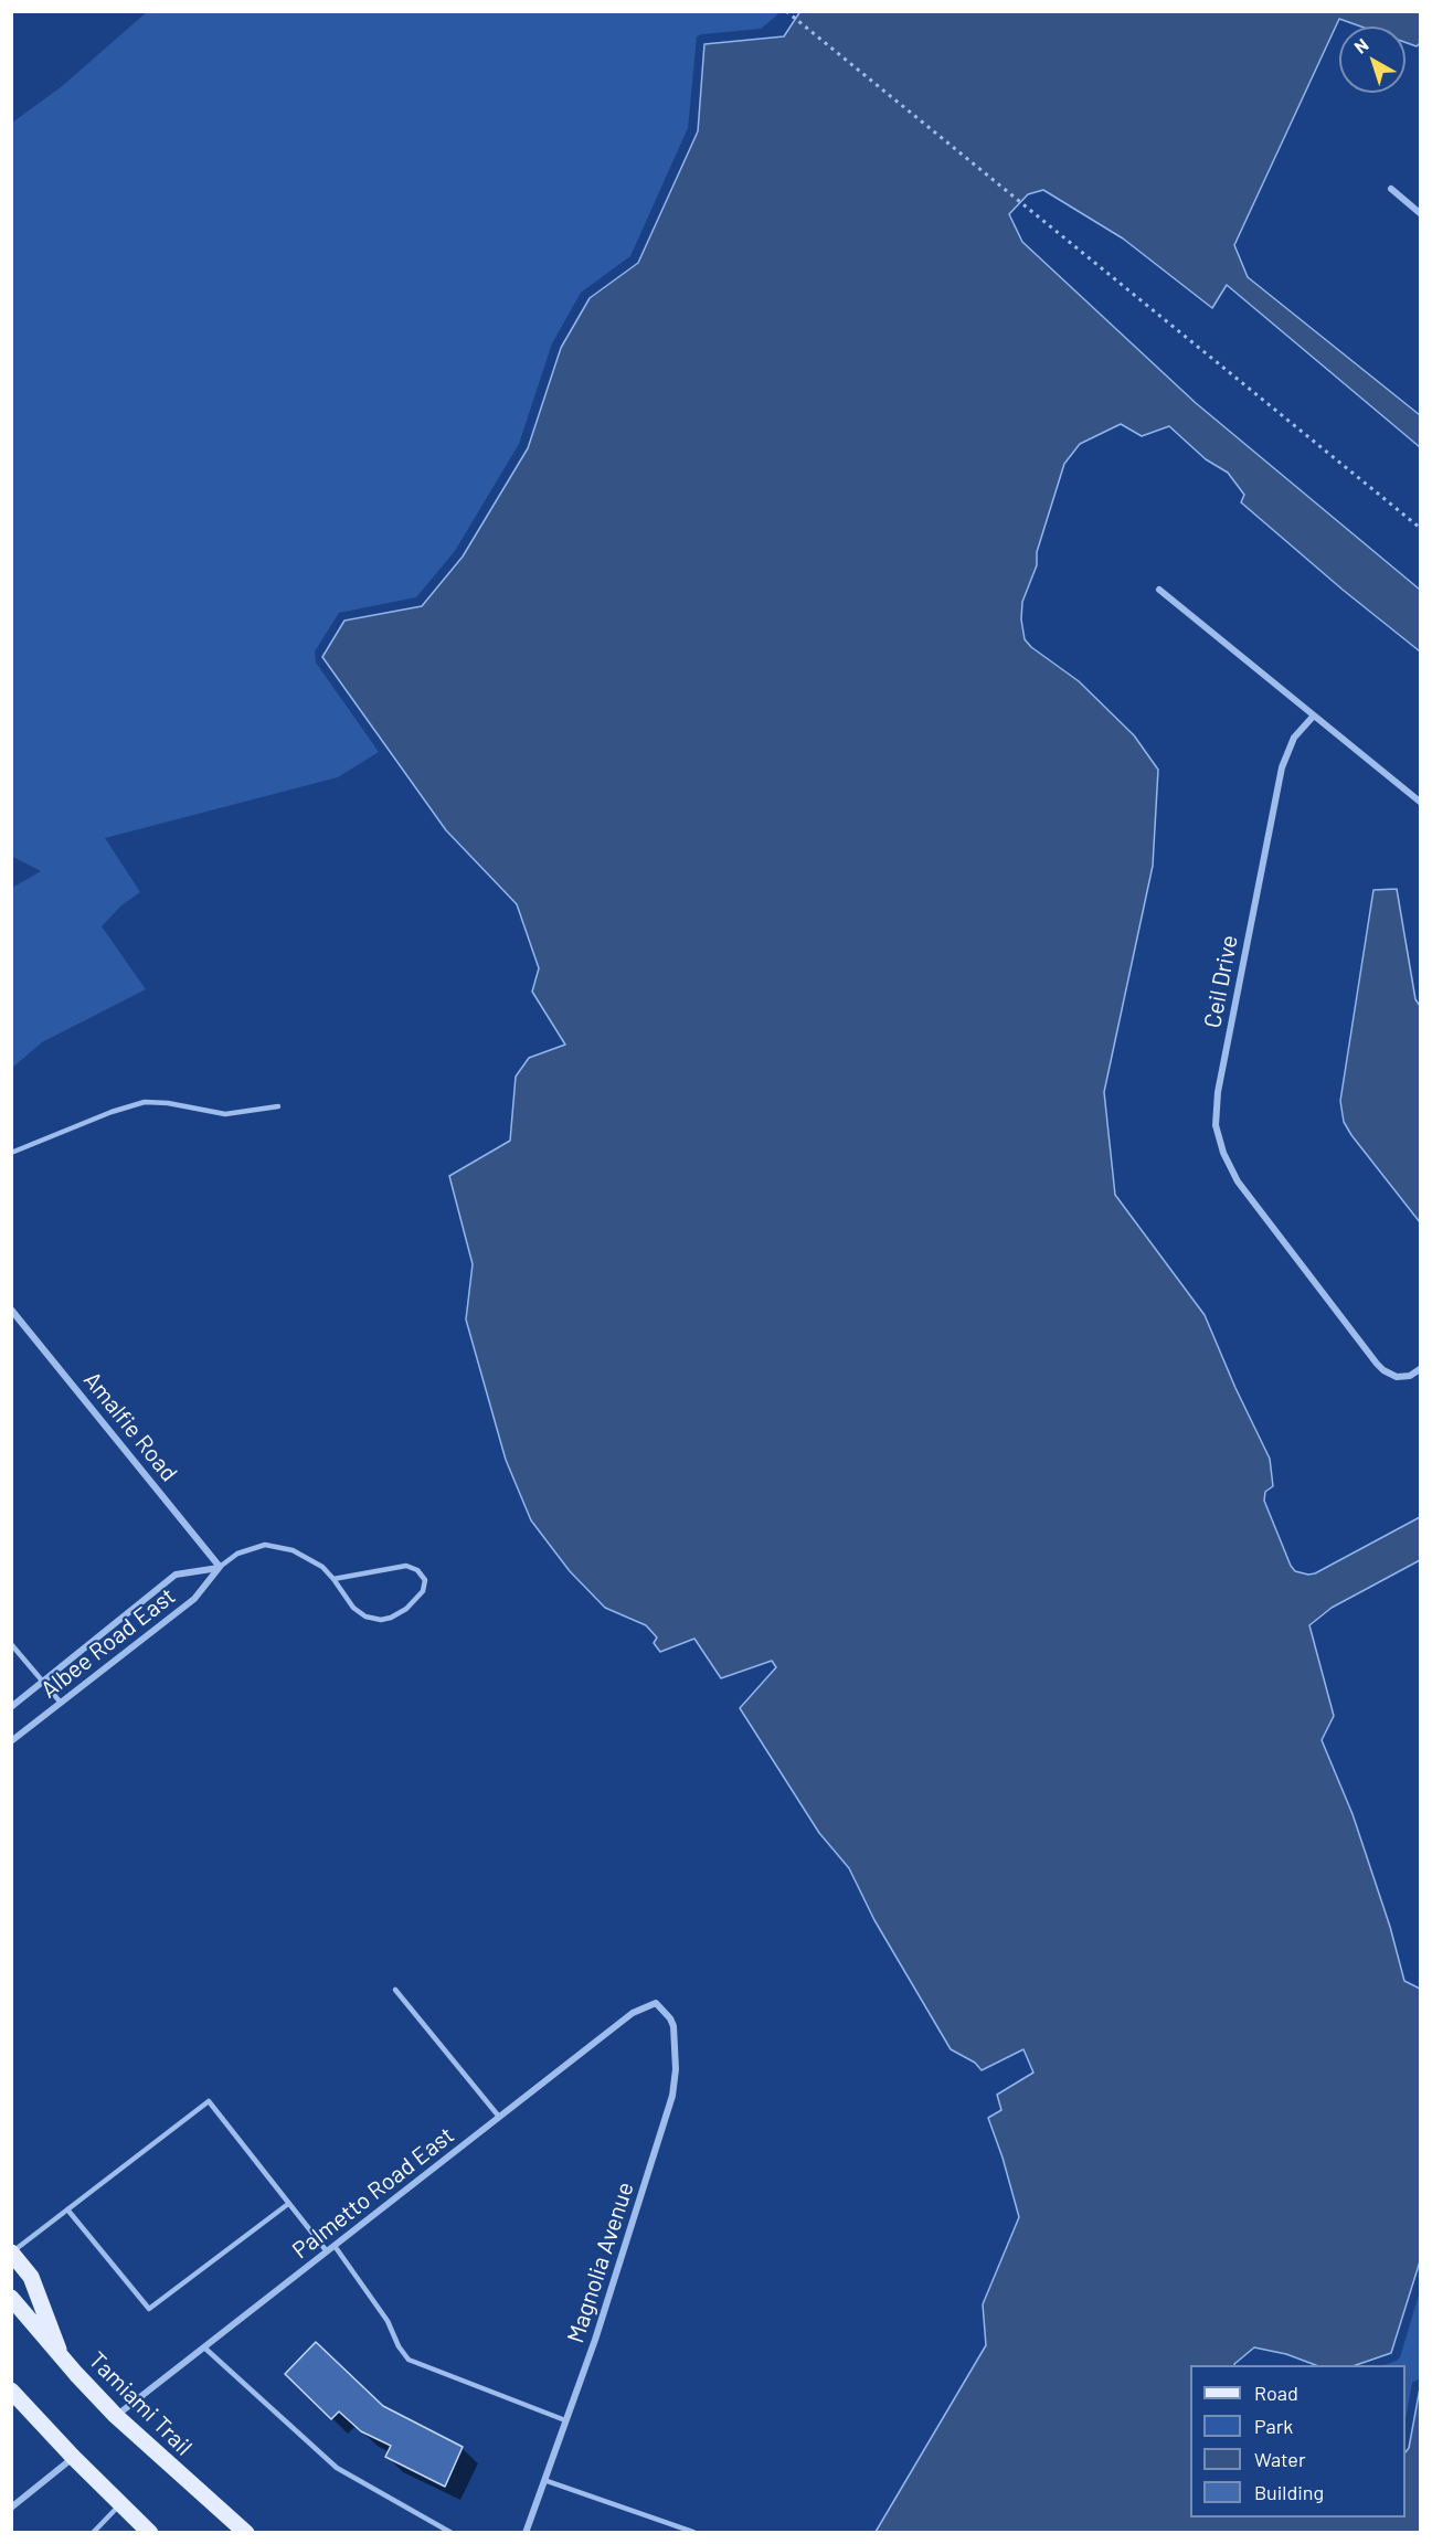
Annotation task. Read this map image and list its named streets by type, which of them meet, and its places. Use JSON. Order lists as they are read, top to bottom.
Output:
{
  "streets": {
    "main road": ["Tamiami Trail"],
    "street": [
      "Ceil Drive",
      "Amalfie Road",
      "Albee Road East",
      "Palmetto Road East",
      "Magnolia Avenue"
    ]
  },
  "crossings": [
    ["Amalfie Road", "Albee Road East"],
    ["Palmetto Road East", "Magnolia Avenue"],
    ["Palmetto Road East", "Tamiami Trail"]
  ],
  "legend": [
    "Road",
    "Park",
    "Water",
    "Building"
  ],
  "north": "top left"
}
